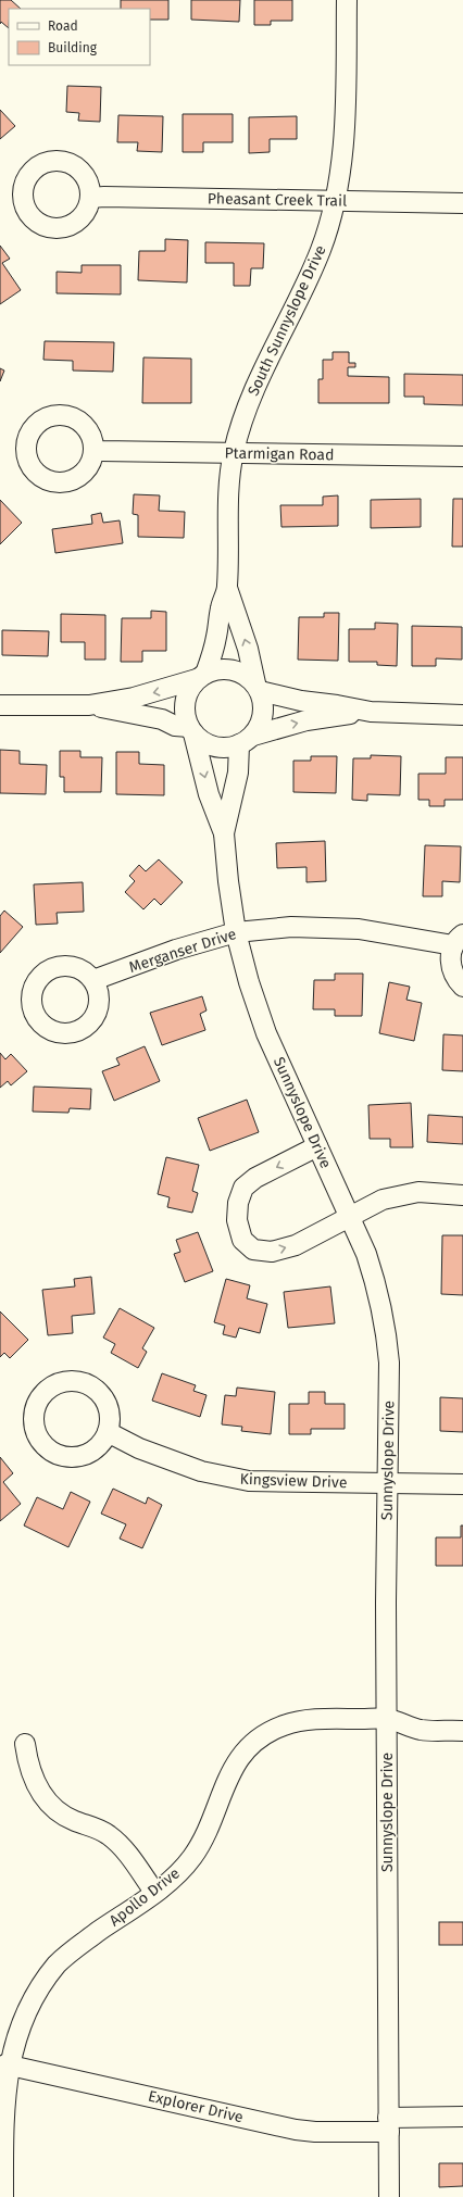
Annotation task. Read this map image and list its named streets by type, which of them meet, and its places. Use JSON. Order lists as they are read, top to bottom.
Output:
{
  "streets": {
    "street": [
      "Pheasant Creek Trail",
      "South Sunnyslope Drive",
      "Ptarmigan Road",
      "Merganser Drive",
      "Sunnyslope Drive",
      "Kingsview Drive",
      "Apollo Drive",
      "Explorer Drive"
    ]
  },
  "crossings": [
    ["Pheasant Creek Trail", "South Sunnyslope Drive"],
    ["South Sunnyslope Drive", "Ptarmigan Road"],
    ["South Sunnyslope Drive", "Sunnyslope Drive"],
    ["Merganser Drive", "Sunnyslope Drive"],
    ["Sunnyslope Drive", "Kingsview Drive"],
    ["Sunnyslope Drive", "Apollo Drive"],
    ["Sunnyslope Drive", "Explorer Drive"],
    ["Apollo Drive", "Explorer Drive"]
  ],
  "legend": ["Road", "Building"]
}
